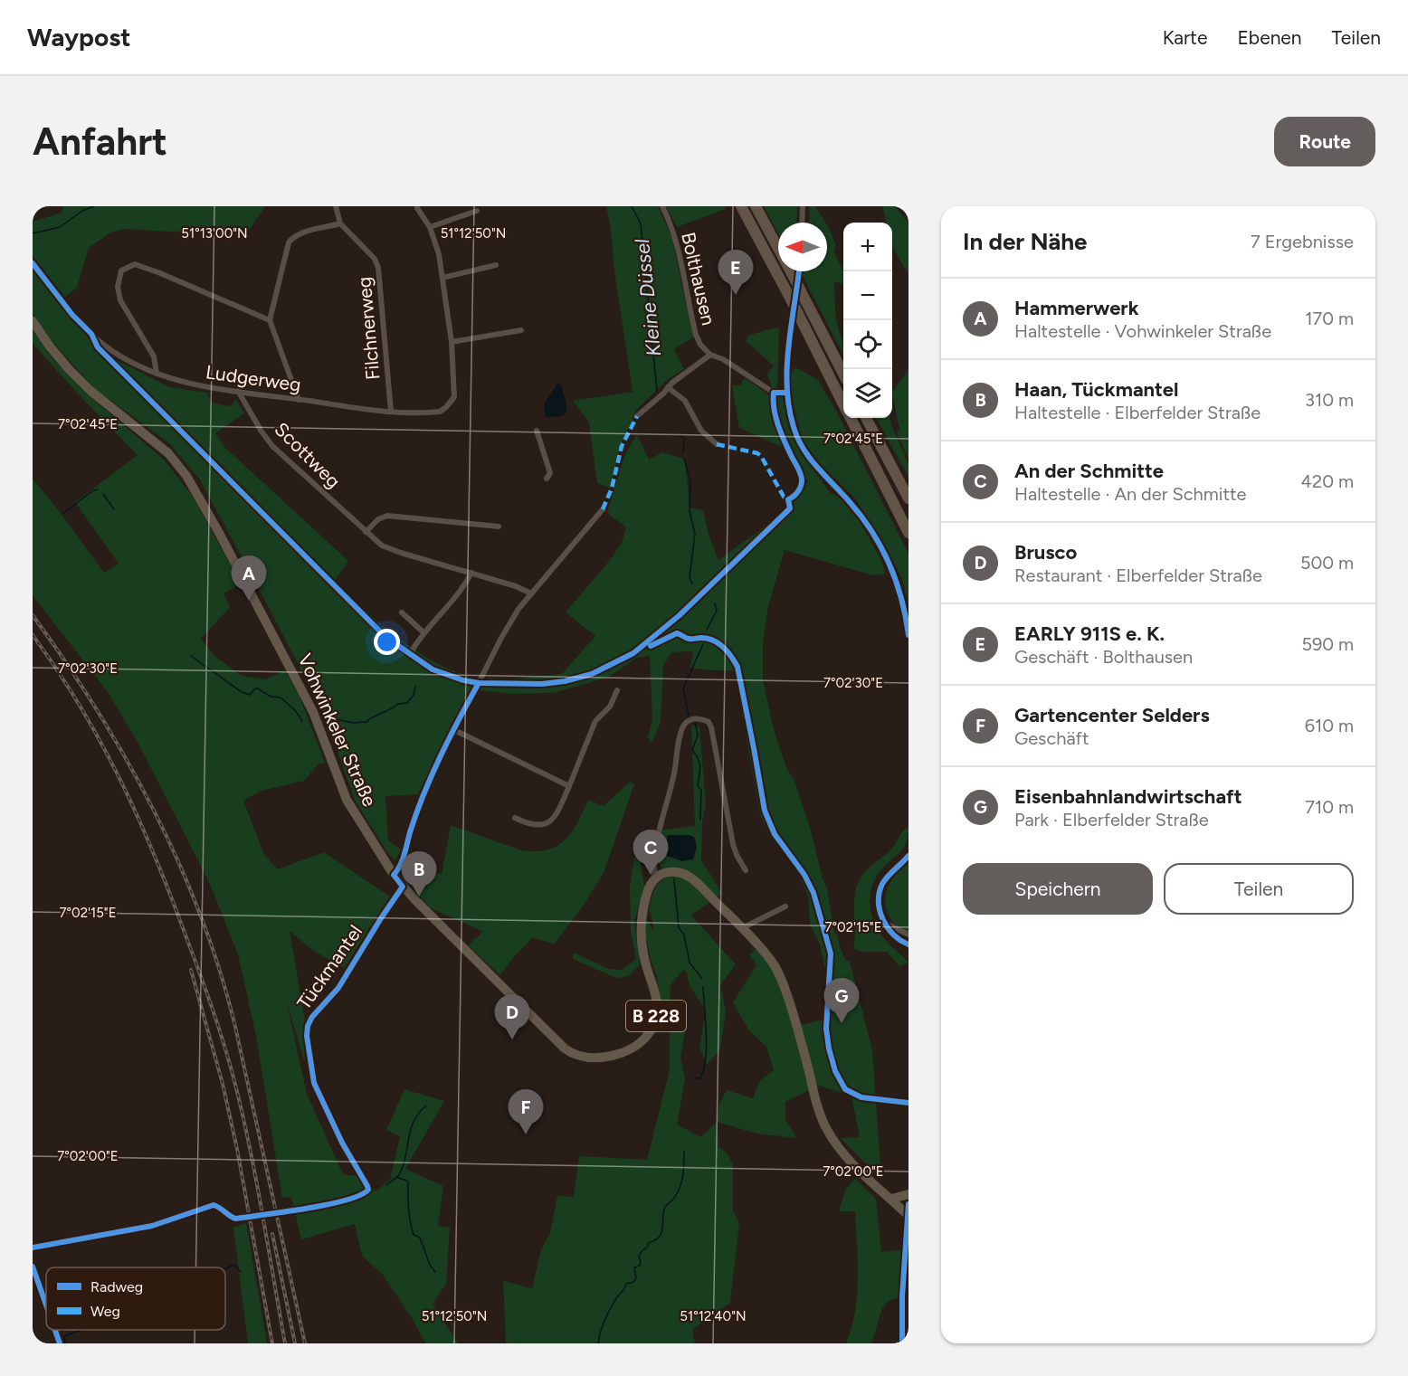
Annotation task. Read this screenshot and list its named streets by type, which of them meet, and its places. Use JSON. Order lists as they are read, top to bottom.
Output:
{
  "streets": {
    "main road": ["Vohwinkeler Straße", "B 228"],
    "street": [
      "Bolthausen",
      "Filchnerweg",
      "Ludgerweg",
      "Scottweg",
      "Tückmantel"
    ]
  },
  "crossings": [
    ["Filchnerweg", "Ludgerweg"],
    ["Ludgerweg", "Scottweg"],
    ["Vohwinkeler Straße", "B 228"],
    ["Tückmantel", "B 228"]
  ],
  "water": ["Kleine Düssel"],
  "legend": ["Radweg", "Weg"],
  "north": "left",
  "page": {
    "header": "Waypost",
    "nav": ["Karte", "Ebenen", "Teilen"],
    "buttons": [
      "Route",
      ["Speichern", "Teilen"]
    ],
    "title": "Anfahrt",
    "heading": ["In der Nähe", "7 Ergebnisse"],
    "map_buttons": ["+", "−"],
    "pins": [
      "E",
      "A",
      "C",
      "B",
      "G",
      "D",
      "F"
    ],
    "list": [
      {
        "mark": "A",
        "name": "Hammerwerk",
        "note": "Haltestelle · Vohwinkeler Straße",
        "value": "170 m"
      },
      {
        "mark": "B",
        "name": "Haan, Tückmantel",
        "note": "Haltestelle · Elberfelder Straße",
        "value": "310 m"
      },
      {
        "mark": "C",
        "name": "An der Schmitte",
        "note": "Haltestelle · An der Schmitte",
        "value": "420 m"
      },
      {
        "mark": "D",
        "name": "Brusco",
        "note": "Restaurant · Elberfelder Straße",
        "value": "500 m"
      },
      {
        "mark": "E",
        "name": "EARLY 911S e. K.",
        "note": "Geschäft · Bolthausen",
        "value": "590 m"
      },
      {
        "mark": "F",
        "name": "Gartencenter Selders",
        "note": "Geschäft",
        "value": "610 m"
      },
      {
        "mark": "G",
        "name": "Eisenbahnlandwirtschaft",
        "note": "Park · Elberfelder Straße",
        "value": "710 m"
      }
    ]
  },
  "coordinates": [
    "51°13'00\"N",
    "51°12'50\"N",
    "7°02'45\"E",
    "7°02'30\"E",
    "7°02'15\"E",
    "7°02'00\"E",
    "51°12'40\"N"
  ]
}
